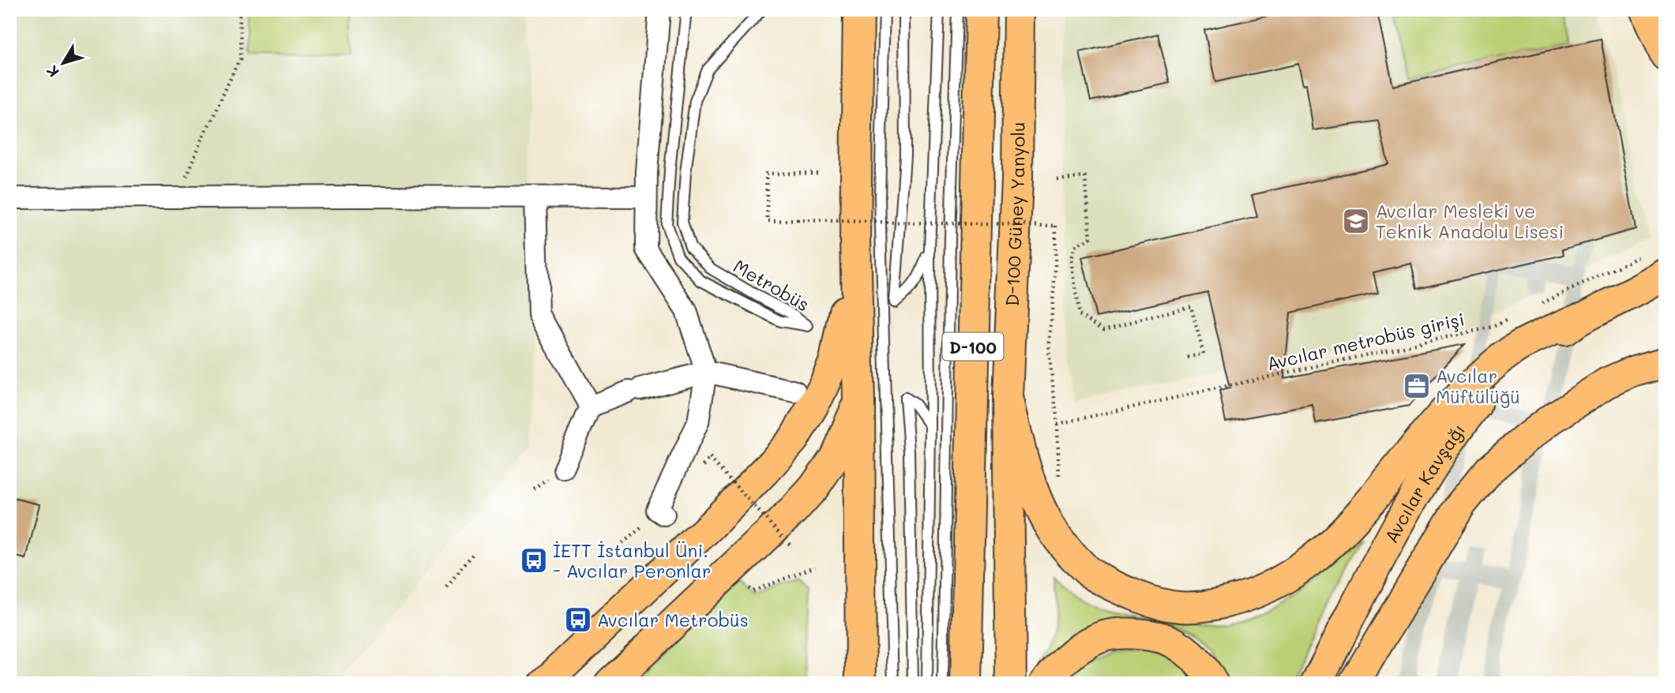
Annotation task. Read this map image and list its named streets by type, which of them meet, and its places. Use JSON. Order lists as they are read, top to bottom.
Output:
{
  "streets": {
    "main road": ["D-100 Güney Yanyolu", "D-100", "Avcılar Kavşağı"],
    "lane": ["Metrobüs"],
    "path": ["Avcılar metrobüs girişi"]
  },
  "places": {
    "school or university": ["Avcılar Mesleki ve Teknik Anadolu Lisesi"],
    "office": ["Avcılar Müftülüğü"],
    "bus stop": ["İETT İstanbul Üni. - Avcılar Peronlar", "Avcılar Metrobüs"]
  },
  "north": "bottom left"
}
